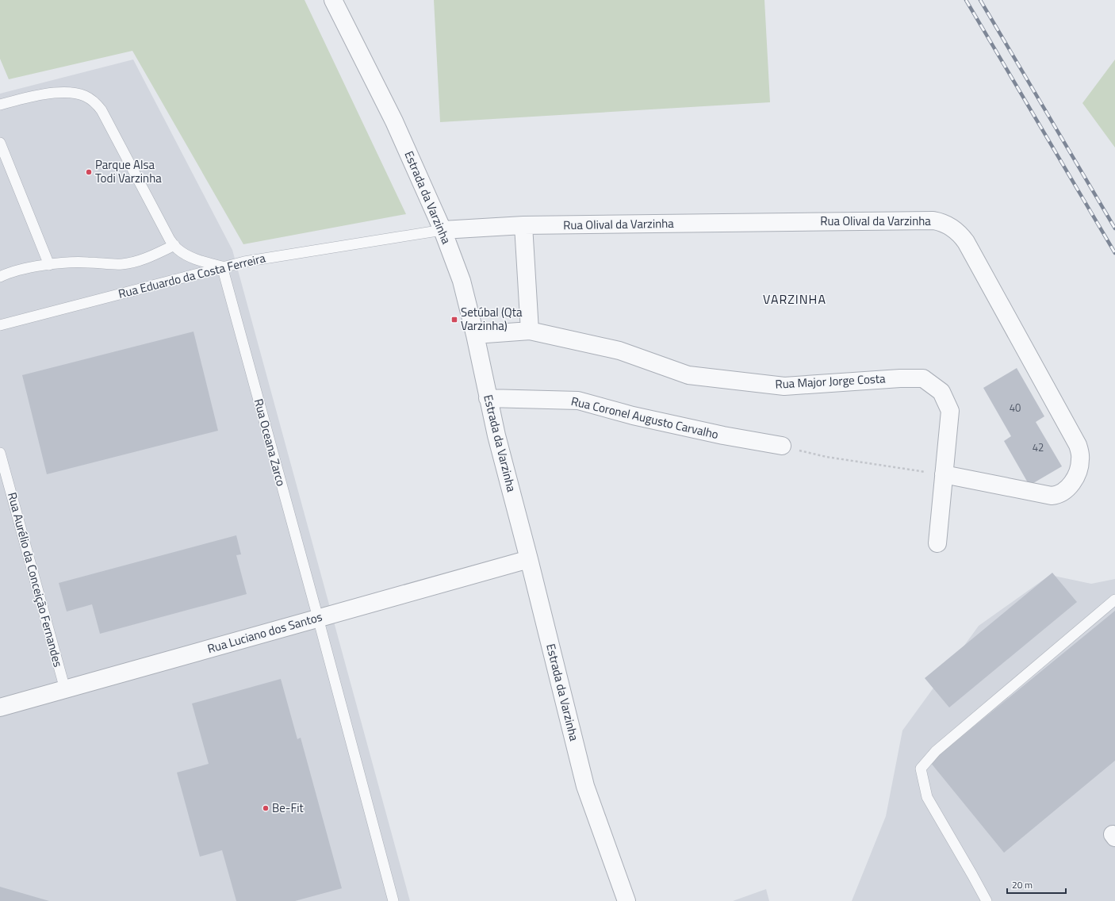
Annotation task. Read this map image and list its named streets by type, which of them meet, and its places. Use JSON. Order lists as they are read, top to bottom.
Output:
{
  "streets": {
    "street": [
      "Estrada da Varzinha",
      "Rua Olival da Varzinha",
      "Rua Major Jorge Costa",
      "Rua Coronel Augusto Carvalho",
      "Rua Luciano dos Santos"
    ],
    "lane": ["Rua Eduardo da Costa Ferreira", "Rua Oceana Zarco", "Rua Aurélio da Conceição Fernandes"]
  },
  "crossings": [
    ["Estrada da Varzinha", "Rua Olival da Varzinha"],
    ["Estrada da Varzinha", "Rua Eduardo da Costa Ferreira"],
    ["Estrada da Varzinha", "Rua Major Jorge Costa"],
    ["Estrada da Varzinha", "Rua Coronel Augusto Carvalho"],
    ["Estrada da Varzinha", "Rua Luciano dos Santos"],
    ["Rua Olival da Varzinha", "Rua Eduardo da Costa Ferreira"],
    ["Rua Olival da Varzinha", "Rua Major Jorge Costa"],
    ["Rua Eduardo da Costa Ferreira", "Rua Oceana Zarco"],
    ["Rua Oceana Zarco", "Rua Luciano dos Santos"],
    ["Rua Aurélio da Conceição Fernandes", "Rua Luciano dos Santos"]
  ],
  "districts": ["VARZINHA"],
  "places": {
    "other": ["Parque Alsa Todi Varzinha", "Be-Fit"],
    "transit": ["Setúbal (Qta Varzinha)"]
  },
  "house_numbers": ["40", "42"],
  "scale_bar": "20 m"
}
